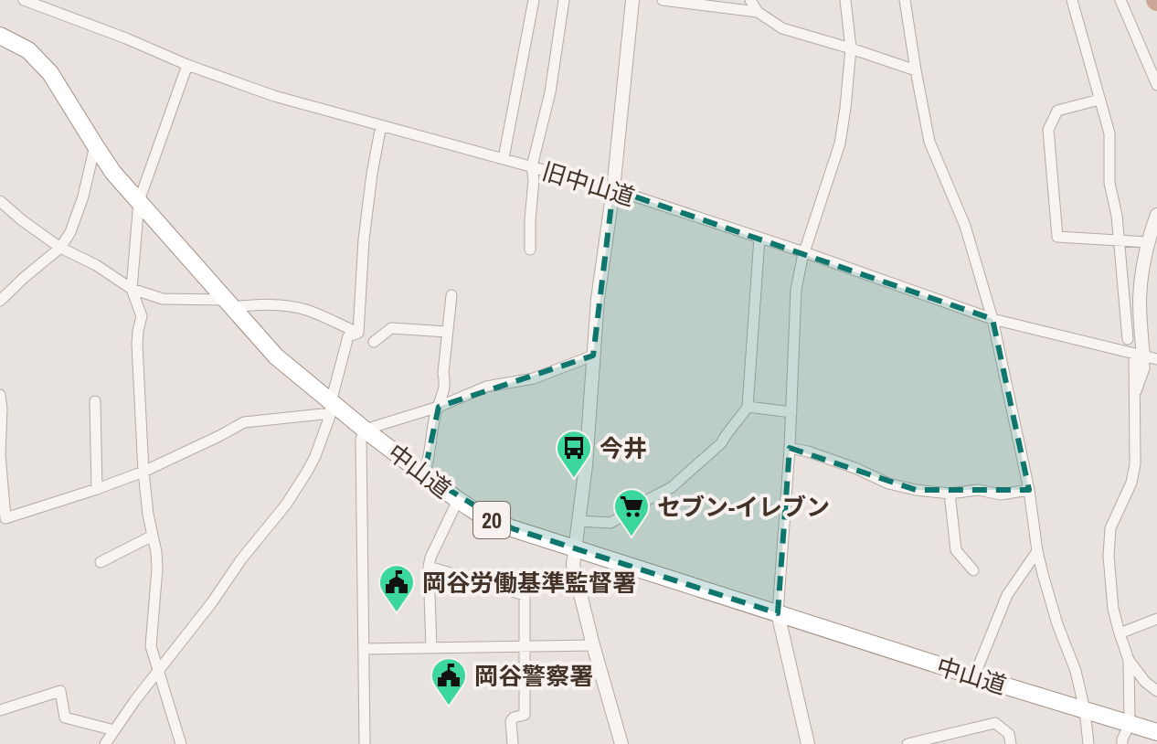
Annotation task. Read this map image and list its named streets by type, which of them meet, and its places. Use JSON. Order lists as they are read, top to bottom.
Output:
{
  "streets": {
    "highway": ["中山道", "20"],
    "street": ["旧中山道"]
  },
  "places": {
    "bus stop": ["今井"],
    "supermarket": ["セブン-イレブン"],
    "public building": ["岡谷労働基準監督署", "岡谷警察署"]
  }
}
